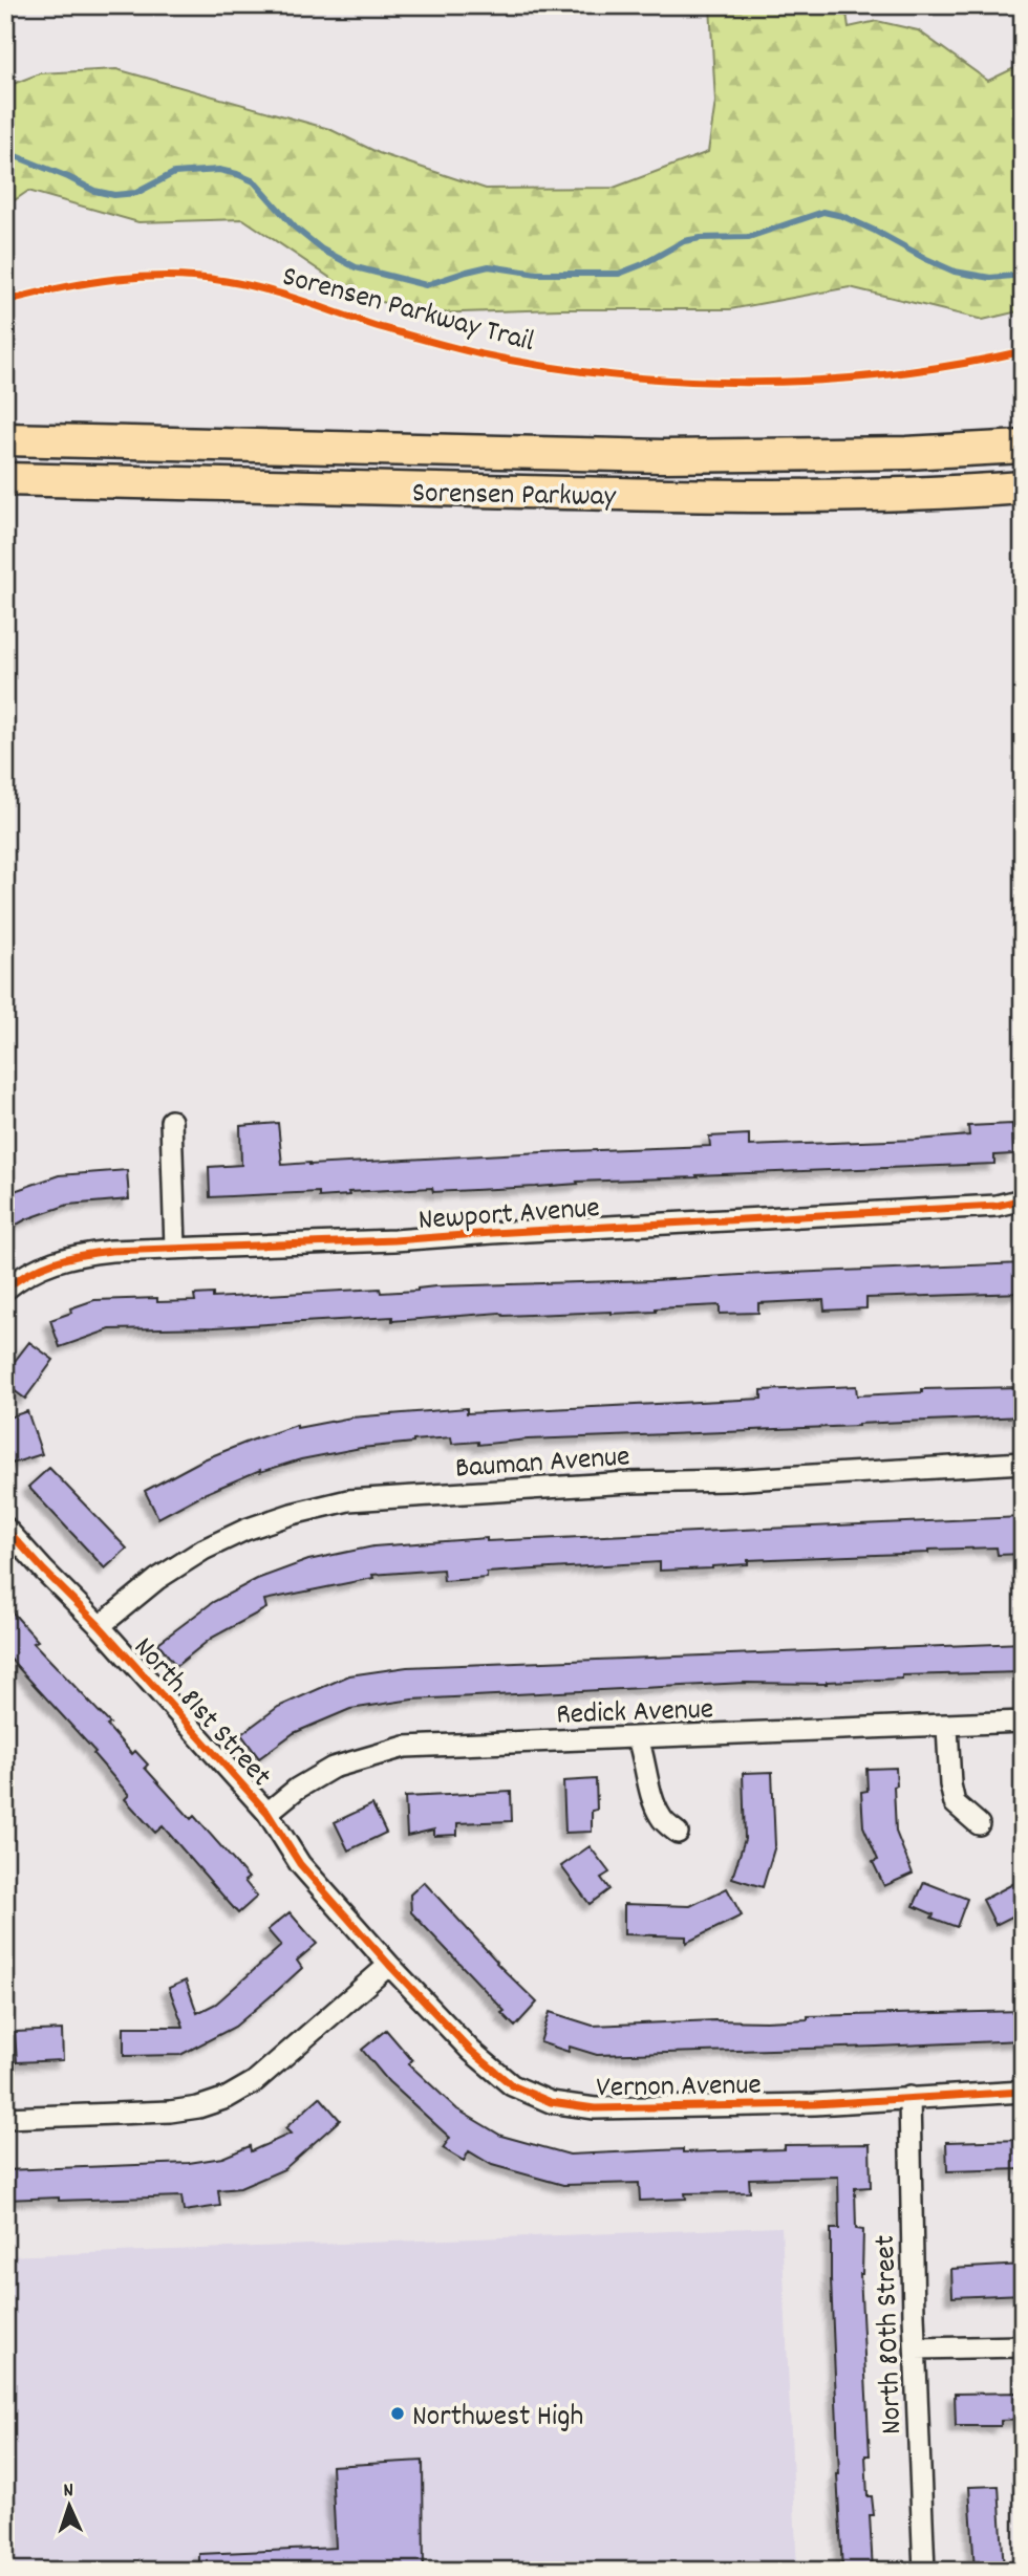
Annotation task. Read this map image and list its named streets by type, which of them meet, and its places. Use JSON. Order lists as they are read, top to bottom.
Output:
{
  "streets": {
    "main road": ["Sorensen Parkway"],
    "street": [
      "Newport Avenue",
      "Bauman Avenue",
      "Redick Avenue",
      "North 81st Street",
      "Vernon Avenue",
      "North 80th Street"
    ],
    "cycle path": ["Sorensen Parkway Trail"]
  },
  "crossings": [
    ["Bauman Avenue", "North 81st Street"],
    ["Redick Avenue", "North 81st Street"],
    ["North 81st Street", "Vernon Avenue"],
    ["Vernon Avenue", "North 80th Street"]
  ],
  "places": ["Northwest High"],
  "north": "top"
}
